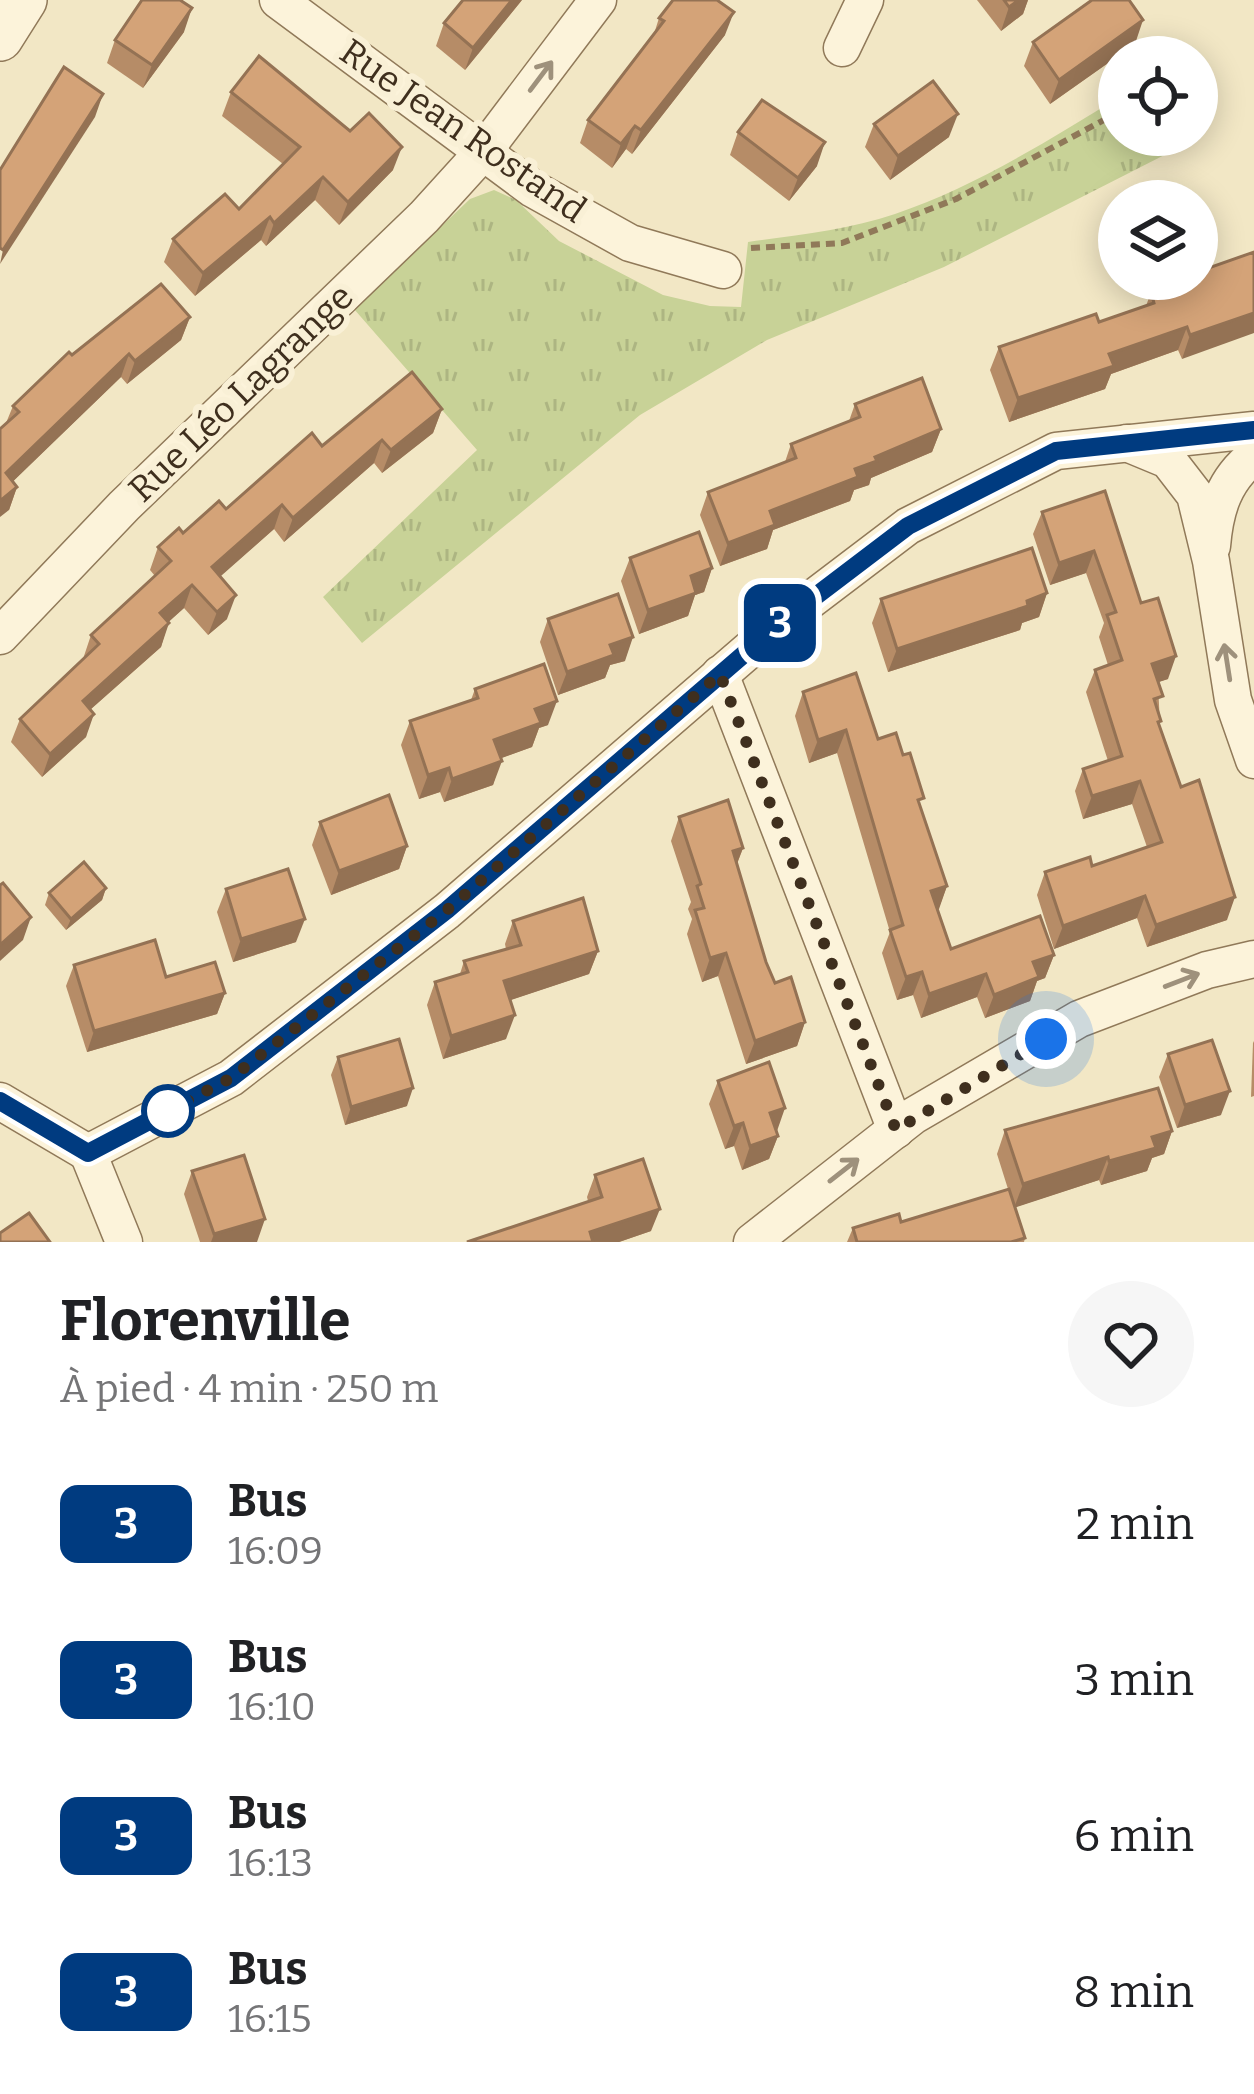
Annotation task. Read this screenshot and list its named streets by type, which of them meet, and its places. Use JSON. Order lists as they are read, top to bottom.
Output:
{
  "streets": {
    "street": ["Rue Jean Rostand", "Rue Léo Lagrange"]
  },
  "crossings": [
    ["Rue Jean Rostand", "Rue Léo Lagrange"]
  ],
  "lines": ["bus line 3"],
  "page": {
    "on_map": "3",
    "heading": ["Florenville", "À pied · 4 min · 250 m"],
    "list": [
      {
        "mark": "3",
        "name": "Bus",
        "note": "16:09",
        "value": "2 min"
      },
      {
        "mark": "3",
        "name": "Bus",
        "note": "16:10",
        "value": "3 min"
      },
      {
        "mark": "3",
        "name": "Bus",
        "note": "16:13",
        "value": "6 min"
      },
      {
        "mark": "3",
        "name": "Bus",
        "note": "16:15",
        "value": "8 min"
      }
    ]
  }
}
